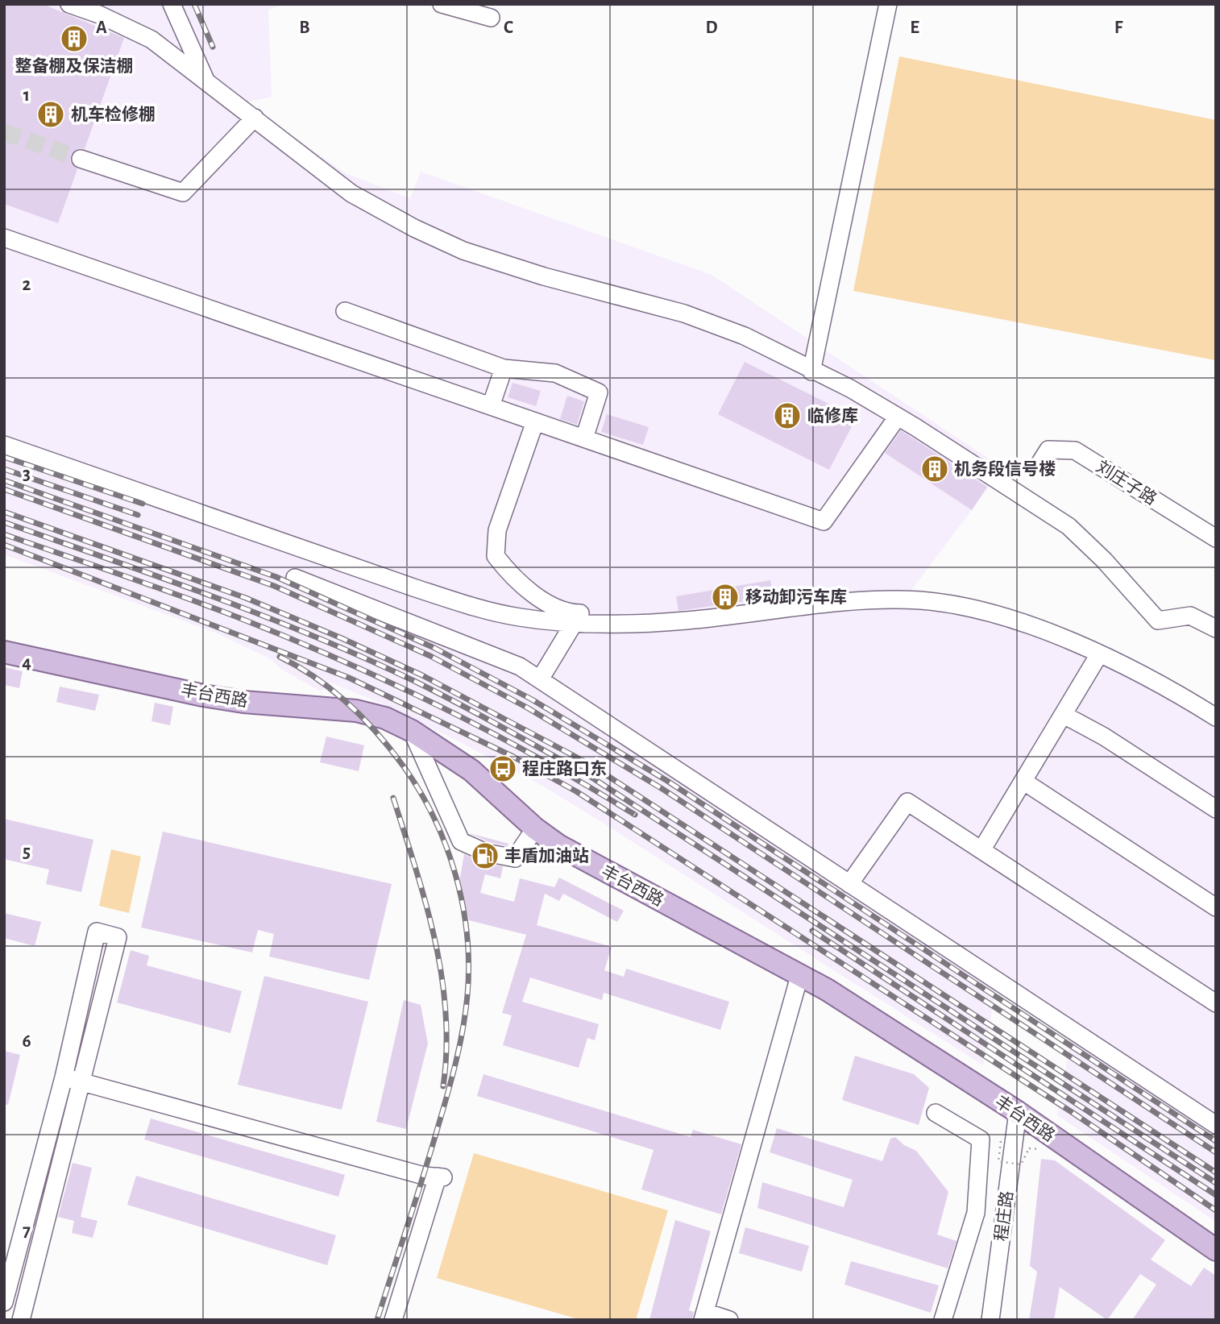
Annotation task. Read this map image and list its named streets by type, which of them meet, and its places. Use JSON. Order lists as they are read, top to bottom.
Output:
{
  "streets": {
    "main road": ["丰台西路"],
    "street": ["刘庄子路", "程庄路"]
  },
  "crossings": [
    ["丰台西路", "程庄路"]
  ],
  "places": {
    "building": [
      "整备棚及保洁棚",
      "机车检修棚",
      "临修库",
      "机务段信号楼",
      "移动卸污车库"
    ],
    "bus stop": ["程庄路口东"],
    "fuel station": ["丰盾加油站"]
  },
  "grid": {
    "columns": [
      "A",
      "B",
      "C",
      "D",
      "E",
      "F"
    ],
    "rows": [
      "1",
      "2",
      "3",
      "4",
      "5",
      "6",
      "7"
    ]
  }
}
